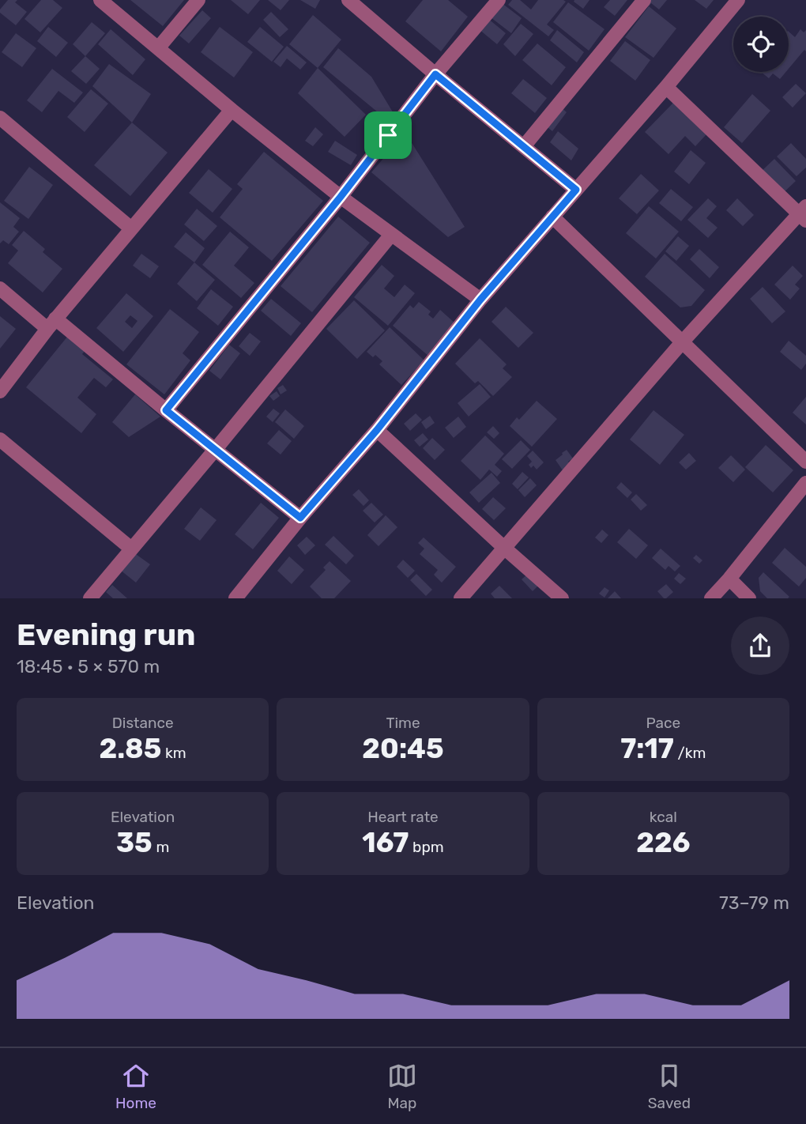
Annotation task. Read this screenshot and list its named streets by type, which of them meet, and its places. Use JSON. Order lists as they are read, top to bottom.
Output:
{
  "page": {
    "heading": ["Evening run", "18:45 · 5 × 570 m"],
    "stats": [
      ["Distance", "2.85 km"],
      ["Time", "20:45"],
      ["Pace", "7:17 /km"],
      ["Elevation", "35 m"],
      ["Heart rate", "167 bpm"],
      ["kcal", "226"]
    ],
    "chart": ["Elevation", "73–79 m"],
    "tabs": ["Home", "Map", "Saved"]
  }
}
